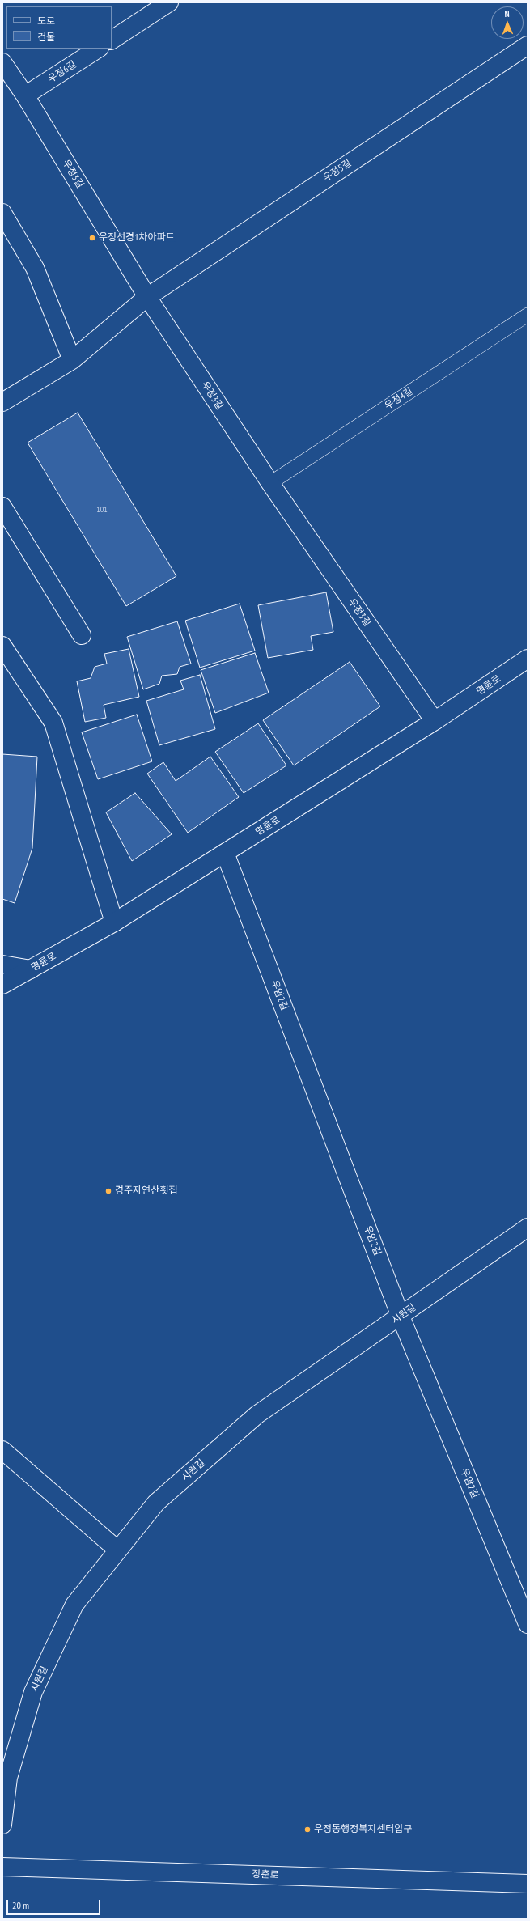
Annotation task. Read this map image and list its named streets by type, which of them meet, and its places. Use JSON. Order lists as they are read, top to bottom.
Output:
{
  "streets": {
    "street": [
      "우정6길",
      "우정5길",
      "우정3길",
      "명륜로",
      "우암2길",
      "시원길",
      "장춘로"
    ],
    "lane": ["우정4길"]
  },
  "crossings": [
    ["우정6길", "우정3길"],
    ["우정5길", "우정3길"],
    ["우정3길", "우정4길"],
    ["우정3길", "명륜로"],
    ["명륜로", "우암2길"],
    ["우암2길", "시원길"]
  ],
  "places": ["우정선경1차아파트", "경주자연산횟집", "우정동행정복지센터입구"],
  "house_numbers": ["101"],
  "legend": ["도로", "건물"],
  "scale_bar": "20 m",
  "north": "top"
}
